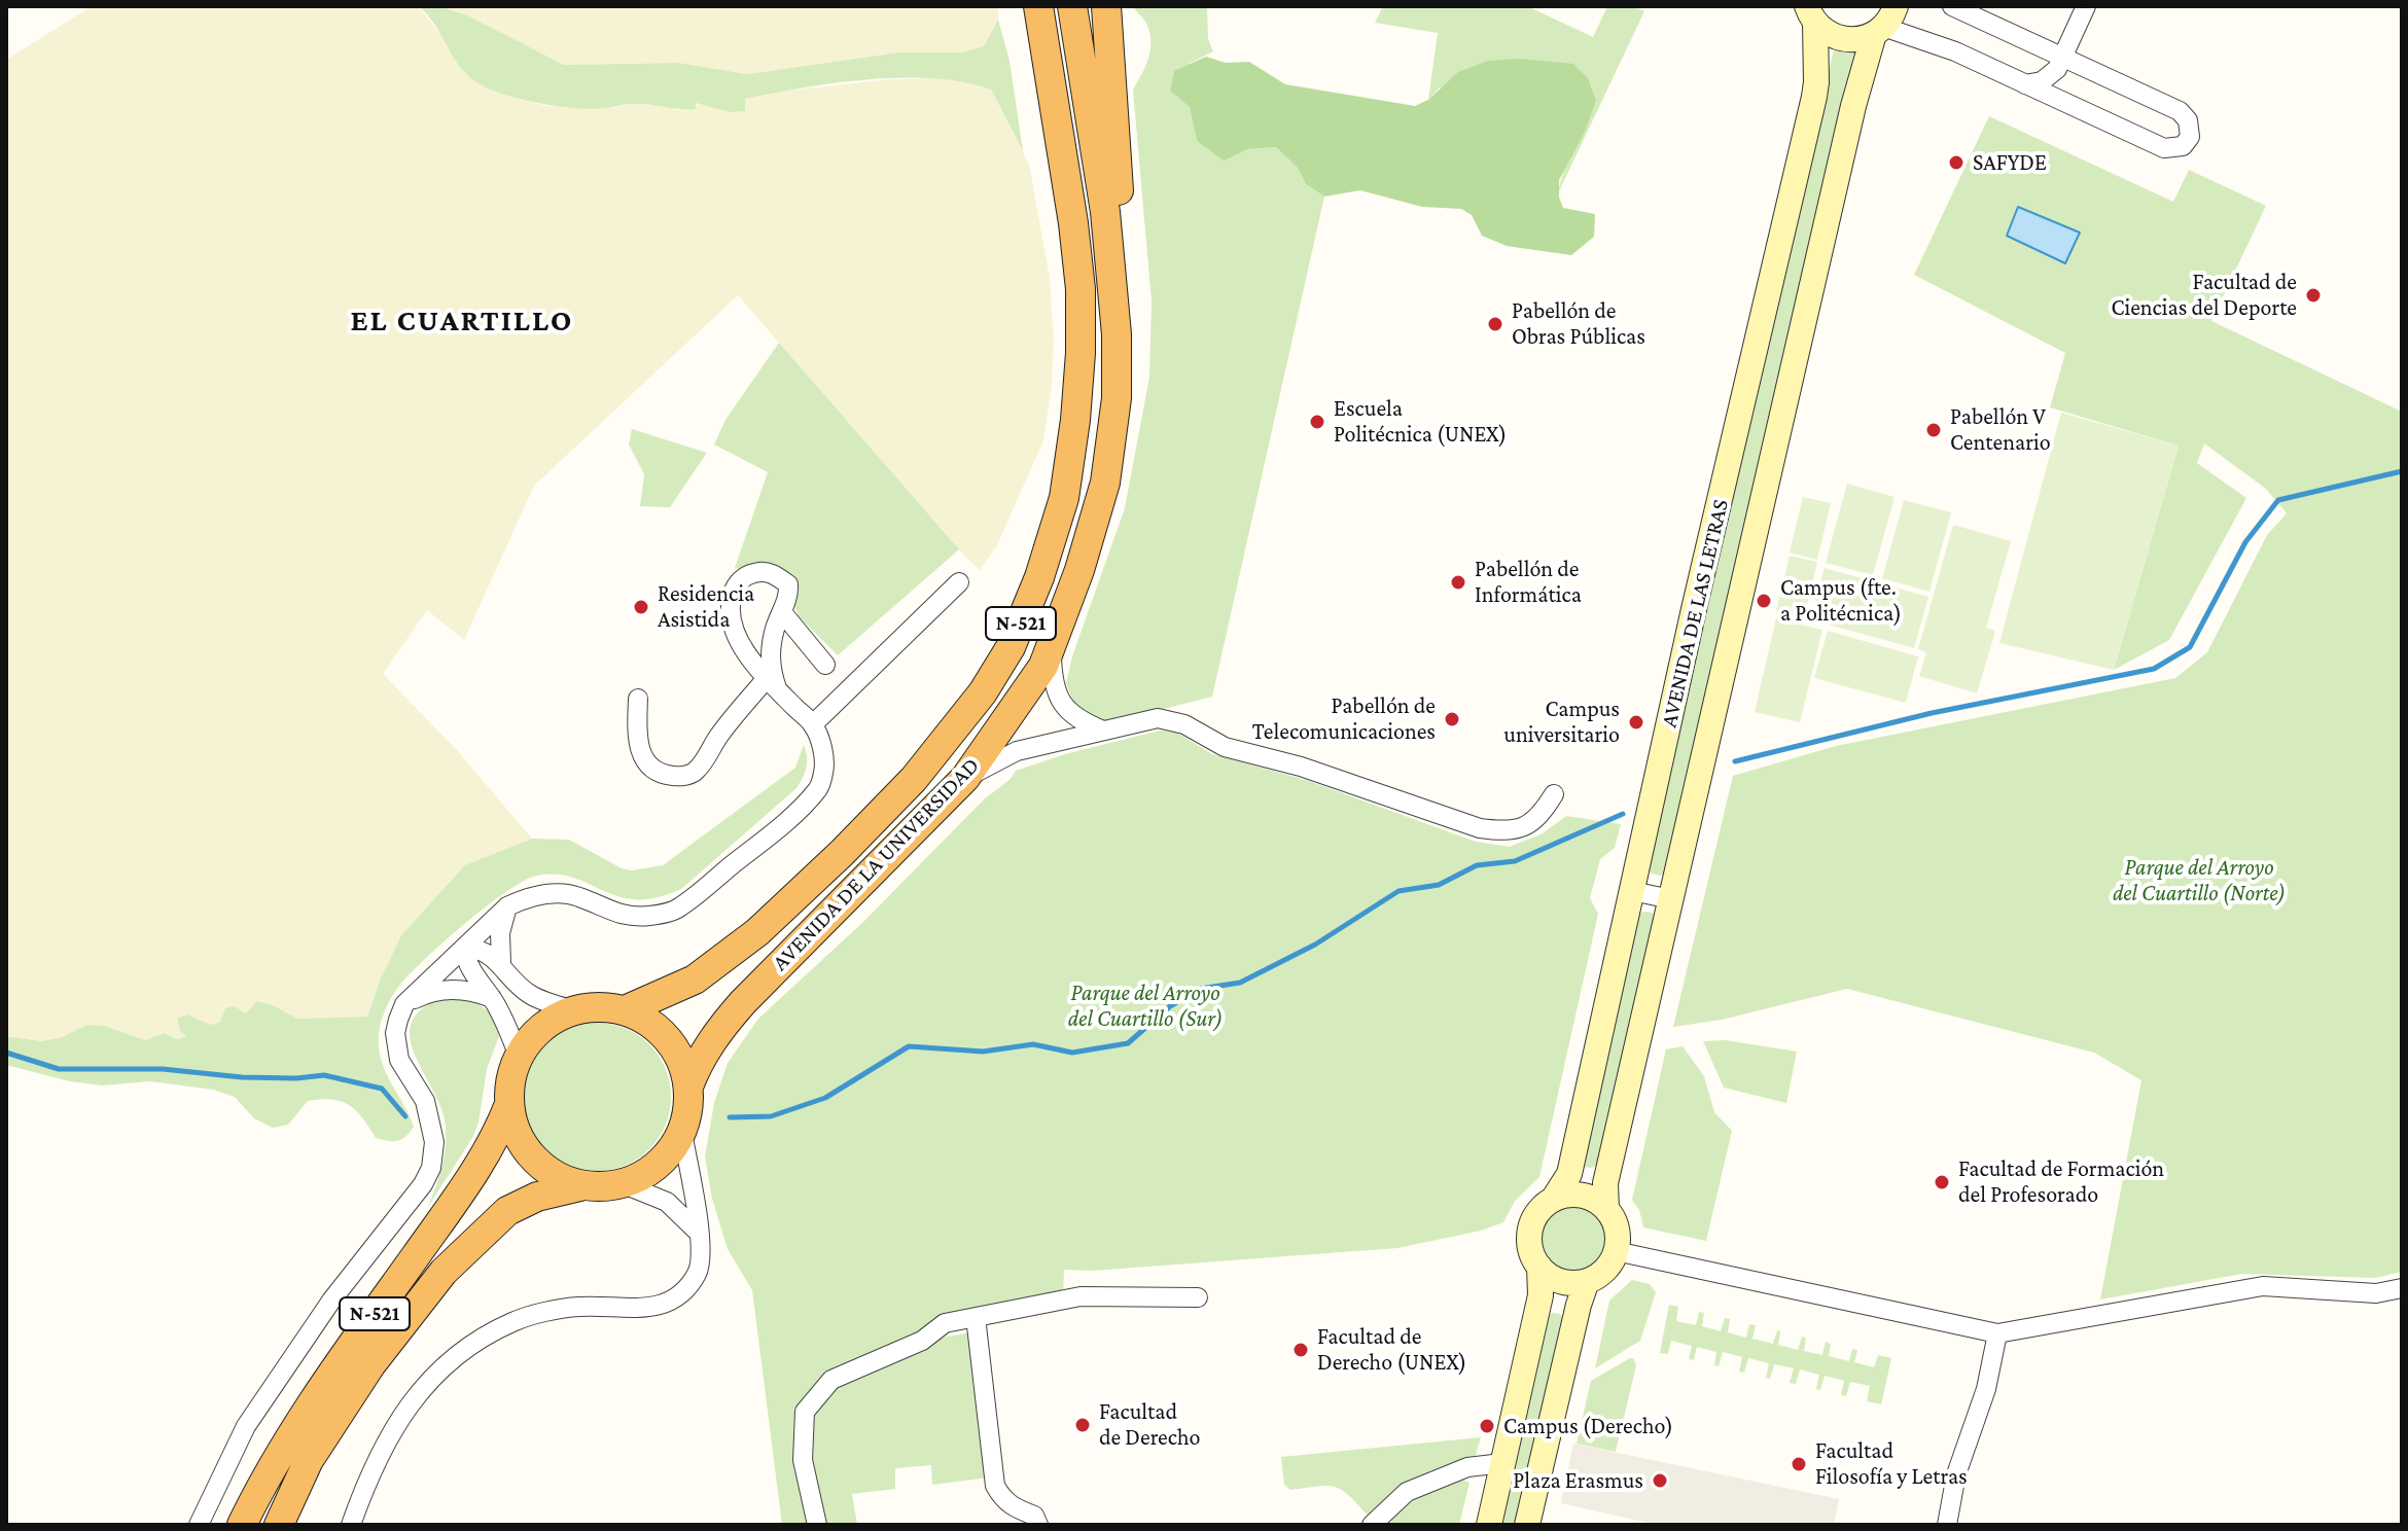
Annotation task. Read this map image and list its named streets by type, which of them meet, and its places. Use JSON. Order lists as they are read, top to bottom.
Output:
{
  "streets": {
    "highway": ["N-521", "AVENIDA DE LA UNIVERSIDAD"],
    "main road": ["AVENIDA DE LAS LETRAS"]
  },
  "crossings": [
    ["N-521", "AVENIDA DE LA UNIVERSIDAD"]
  ],
  "districts": ["EL CUARTILLO"],
  "parks": ["Parque del Arroyo del Cuartillo (Norte)", "Parque del Arroyo del Cuartillo (Sur)"],
  "places": [
    "SAFYDE",
    "Facultad de Ciencias del Deporte",
    "Pabellón de Obras Públicas",
    "Escuela Politécnica (UNEX)",
    "Pabellón V Centenario",
    "Pabellón de Informática",
    "Campus (fte. a Politécnica)",
    "Residencia Asistida",
    "Pabellón de Telecomunicaciones",
    "Campus universitario",
    "Facultad de Formación del Profesorado",
    "Facultad de Derecho (UNEX)",
    "Facultad de Derecho",
    "Campus (Derecho)",
    "Facultad Filosofía y Letras",
    "Plaza Erasmus"
  ]
}
